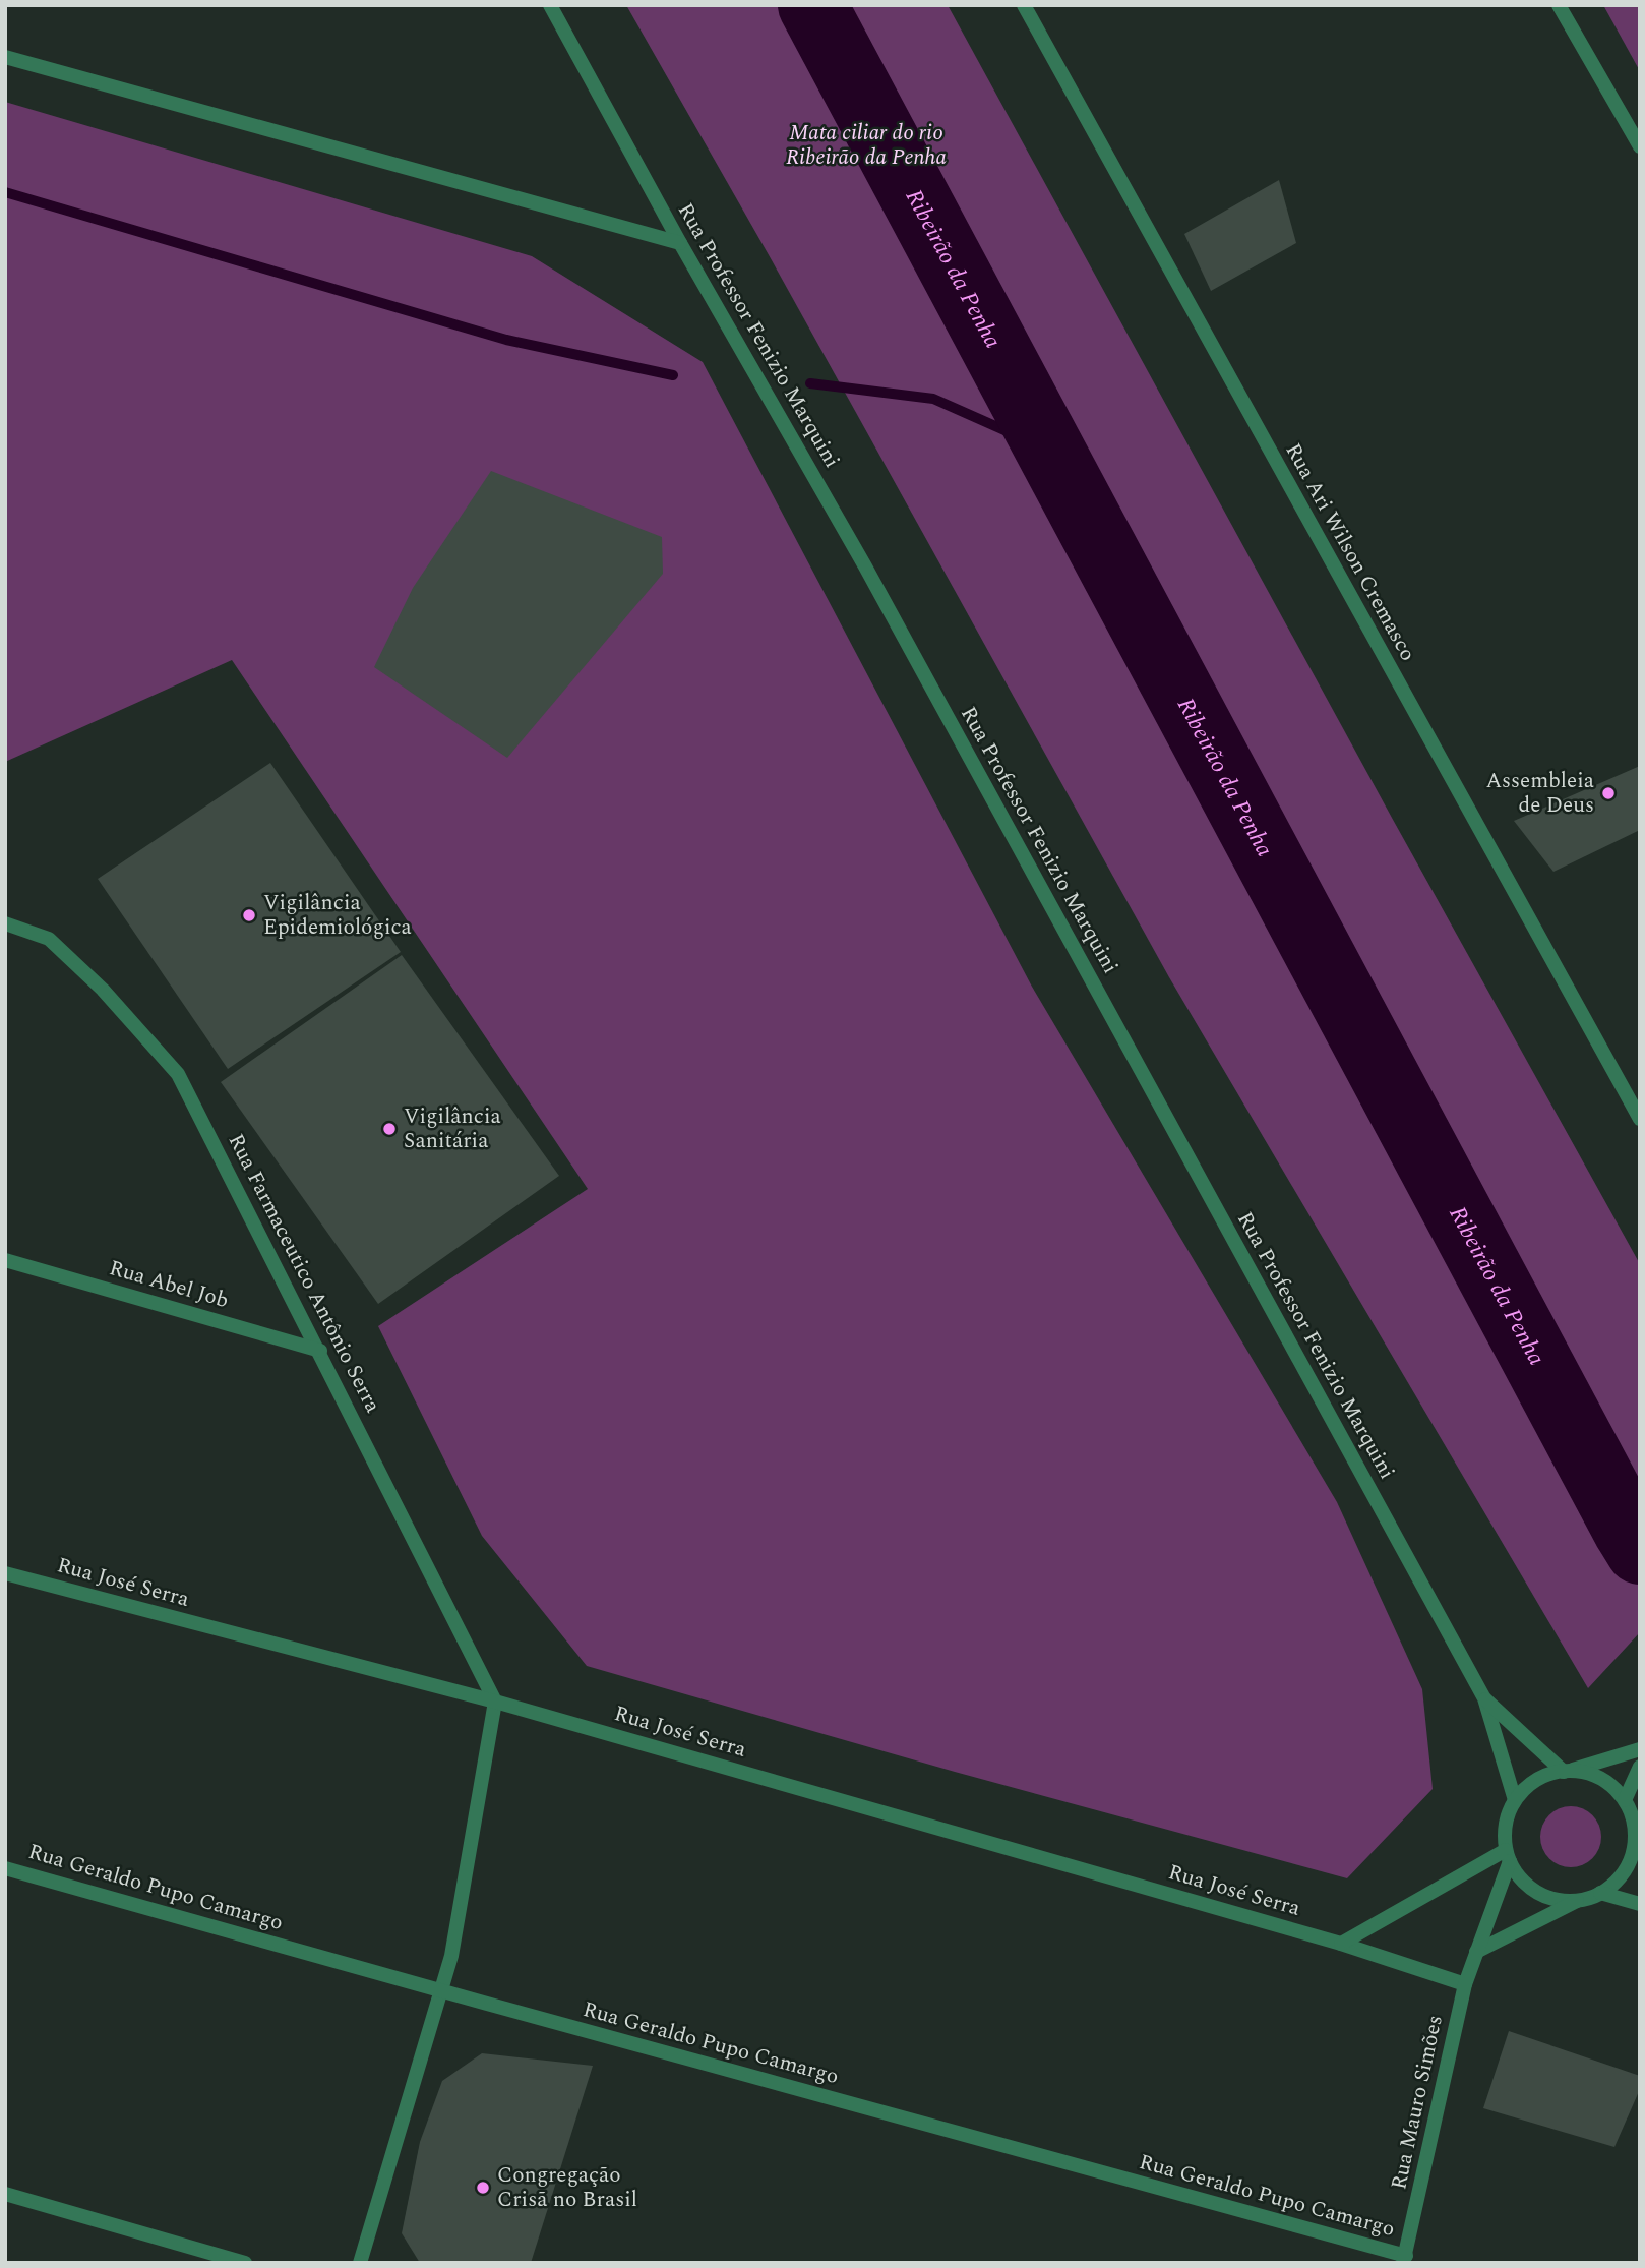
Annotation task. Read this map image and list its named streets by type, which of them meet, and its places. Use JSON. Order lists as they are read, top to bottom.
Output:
{
  "streets": {
    "street": [
      "Rua Professor Fenizio Marquini",
      "Rua Ari Wilson Cremasco",
      "Rua Farmaceutico Antônio Serra",
      "Rua Abel Job",
      "Rua José Serra",
      "Rua Geraldo Pupo Camargo",
      "Rua Mauro Simões"
    ]
  },
  "crossings": [
    ["Rua Farmaceutico Antônio Serra", "Rua Abel Job"],
    ["Rua Farmaceutico Antônio Serra", "Rua José Serra"],
    ["Rua José Serra", "Rua Mauro Simões"],
    ["Rua Geraldo Pupo Camargo", "Rua Mauro Simões"]
  ],
  "water": ["Ribeirão da Penha"],
  "parks": ["Mata ciliar do rio Ribeirão da Penha"],
  "places": [
    "Assembleia de Deus",
    "Vigilância Epidemiológica",
    "Vigilância Sanitária",
    "Congregação Crisã no Brasil"
  ]
}
